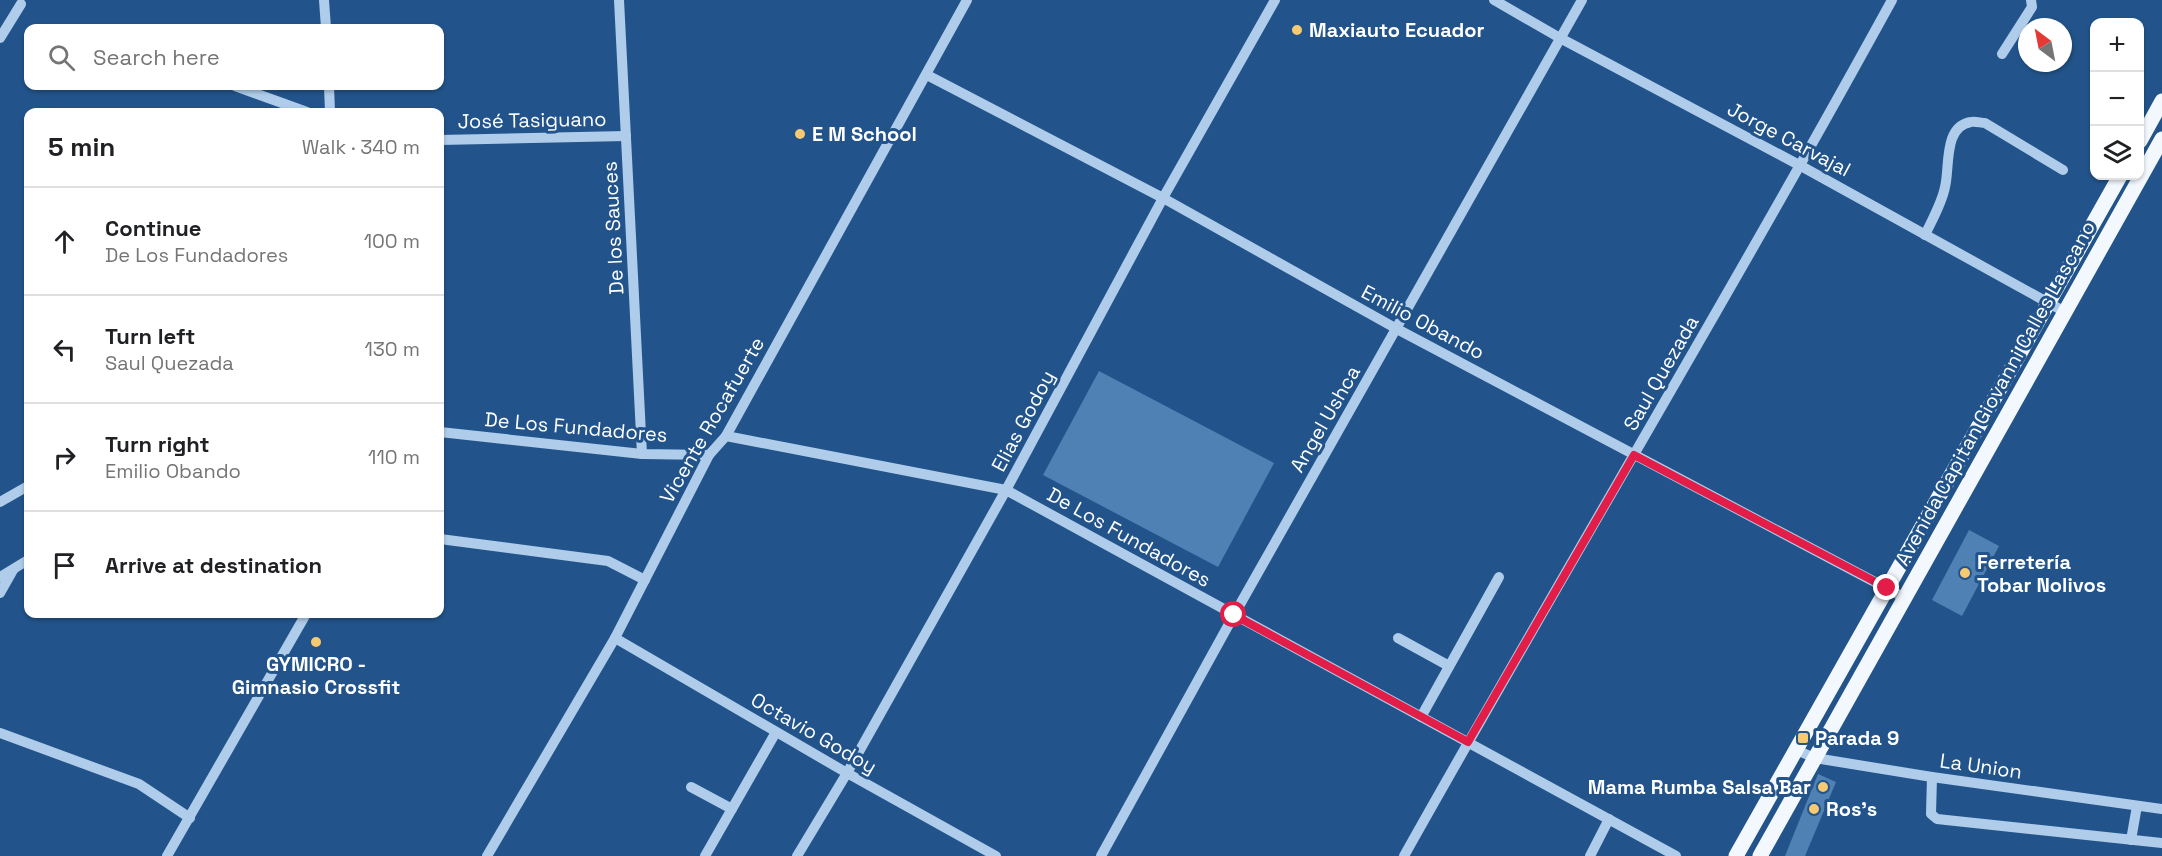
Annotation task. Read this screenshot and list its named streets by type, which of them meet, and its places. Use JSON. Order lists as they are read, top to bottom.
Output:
{
  "streets": {
    "main road": ["Avenida Capitan Giovanni Calles Lascano"],
    "street": [
      "José Tasiguano",
      "Jorge Carvajal",
      "De los Sauces",
      "Emilio Obando",
      "Saul Quezada",
      "Angel Ushca",
      "Vicente Rocafuerte",
      "Elias Godoy",
      "De Los Fundadores",
      "Octavio Godoy",
      "La Union"
    ]
  },
  "crossings": [
    ["José Tasiguano", "De los Sauces"],
    ["Jorge Carvajal", "Saul Quezada"],
    ["Jorge Carvajal", "Avenida Capitan Giovanni Calles Lascano"],
    ["Jorge Carvajal", "Angel Ushca"],
    ["De los Sauces", "De Los Fundadores"],
    ["Emilio Obando", "Saul Quezada"],
    ["Emilio Obando", "Avenida Capitan Giovanni Calles Lascano"],
    ["Emilio Obando", "Angel Ushca"],
    ["Emilio Obando", "Vicente Rocafuerte"],
    ["Emilio Obando", "Elias Godoy"],
    ["Saul Quezada", "De Los Fundadores"],
    ["Avenida Capitan Giovanni Calles Lascano", "La Union"],
    ["Angel Ushca", "De Los Fundadores"],
    ["Vicente Rocafuerte", "De Los Fundadores"],
    ["Vicente Rocafuerte", "Octavio Godoy"],
    ["Elias Godoy", "De Los Fundadores"],
    ["Elias Godoy", "Octavio Godoy"]
  ],
  "places": {
    "other": [
      "Maxiauto Ecuador",
      "E M School",
      "Ferretería Tobar Nolivos",
      "GYMICRO - Gimnasio Crossfit",
      "Mama Rumba Salsa Bar",
      "Ros's"
    ],
    "transit": ["Parada 9"]
  },
  "north": "top left",
  "page": {
    "map_buttons": ["+", "−"],
    "search": "Search here",
    "heading": ["5 min", "Walk · 340 m"],
    "list": [
      ["Continue", "De Los Fundadores", "100 m"],
      ["Turn left", "Saul Quezada", "130 m"],
      ["Turn right", "Emilio Obando", "110 m"],
      "Arrive at destination"
    ]
  }
}
